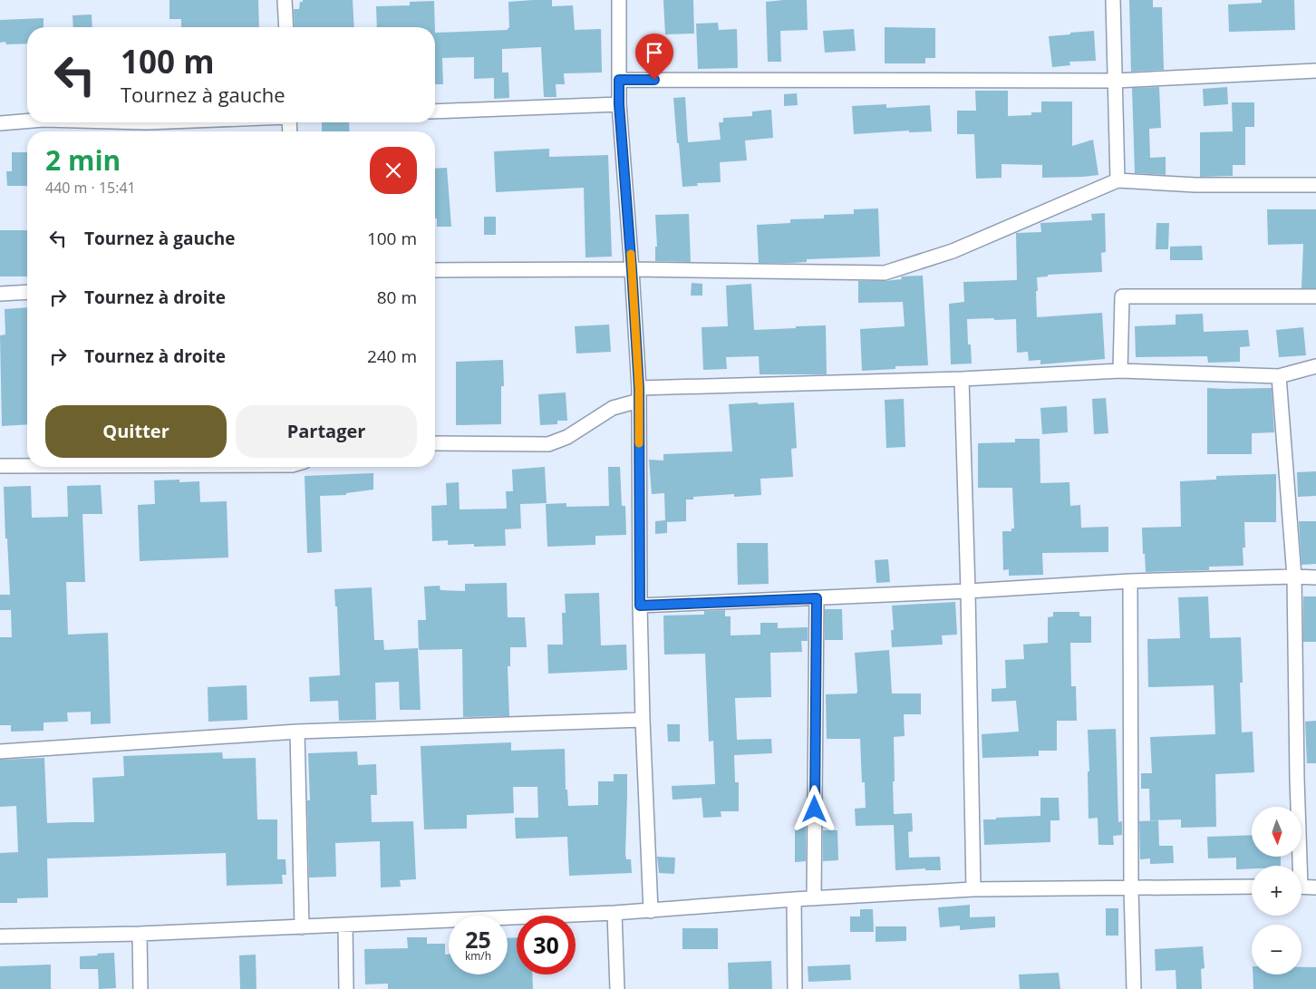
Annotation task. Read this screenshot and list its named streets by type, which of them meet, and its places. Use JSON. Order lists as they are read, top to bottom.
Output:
{
  "north": "bottom",
  "page": {
    "turn": ["100 m", "Tournez à gauche"],
    "heading": ["2 min", "440 m · 15:41"],
    "list": [
      {
        "name": "Tournez à gauche",
        "value": "100 m"
      },
      {
        "name": "Tournez à droite",
        "value": "80 m"
      },
      {
        "name": "Tournez à droite",
        "value": "240 m"
      }
    ],
    "buttons": ["Quitter", "Partager"],
    "map_buttons": ["+", "−"],
    "speed": "25 km/h",
    "limit": "30"
  }
}
